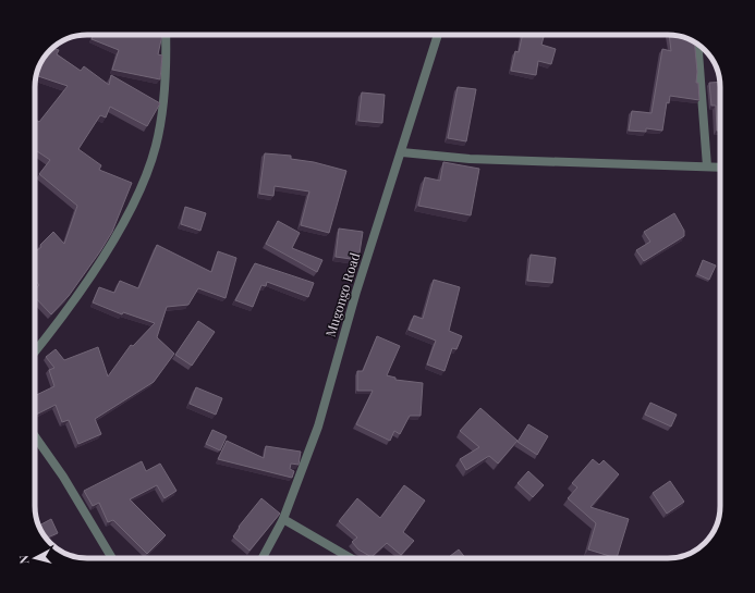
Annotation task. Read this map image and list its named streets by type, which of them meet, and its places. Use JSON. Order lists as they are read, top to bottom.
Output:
{
  "streets": {
    "street": ["Mugongo Road"]
  },
  "north": "left"
}
